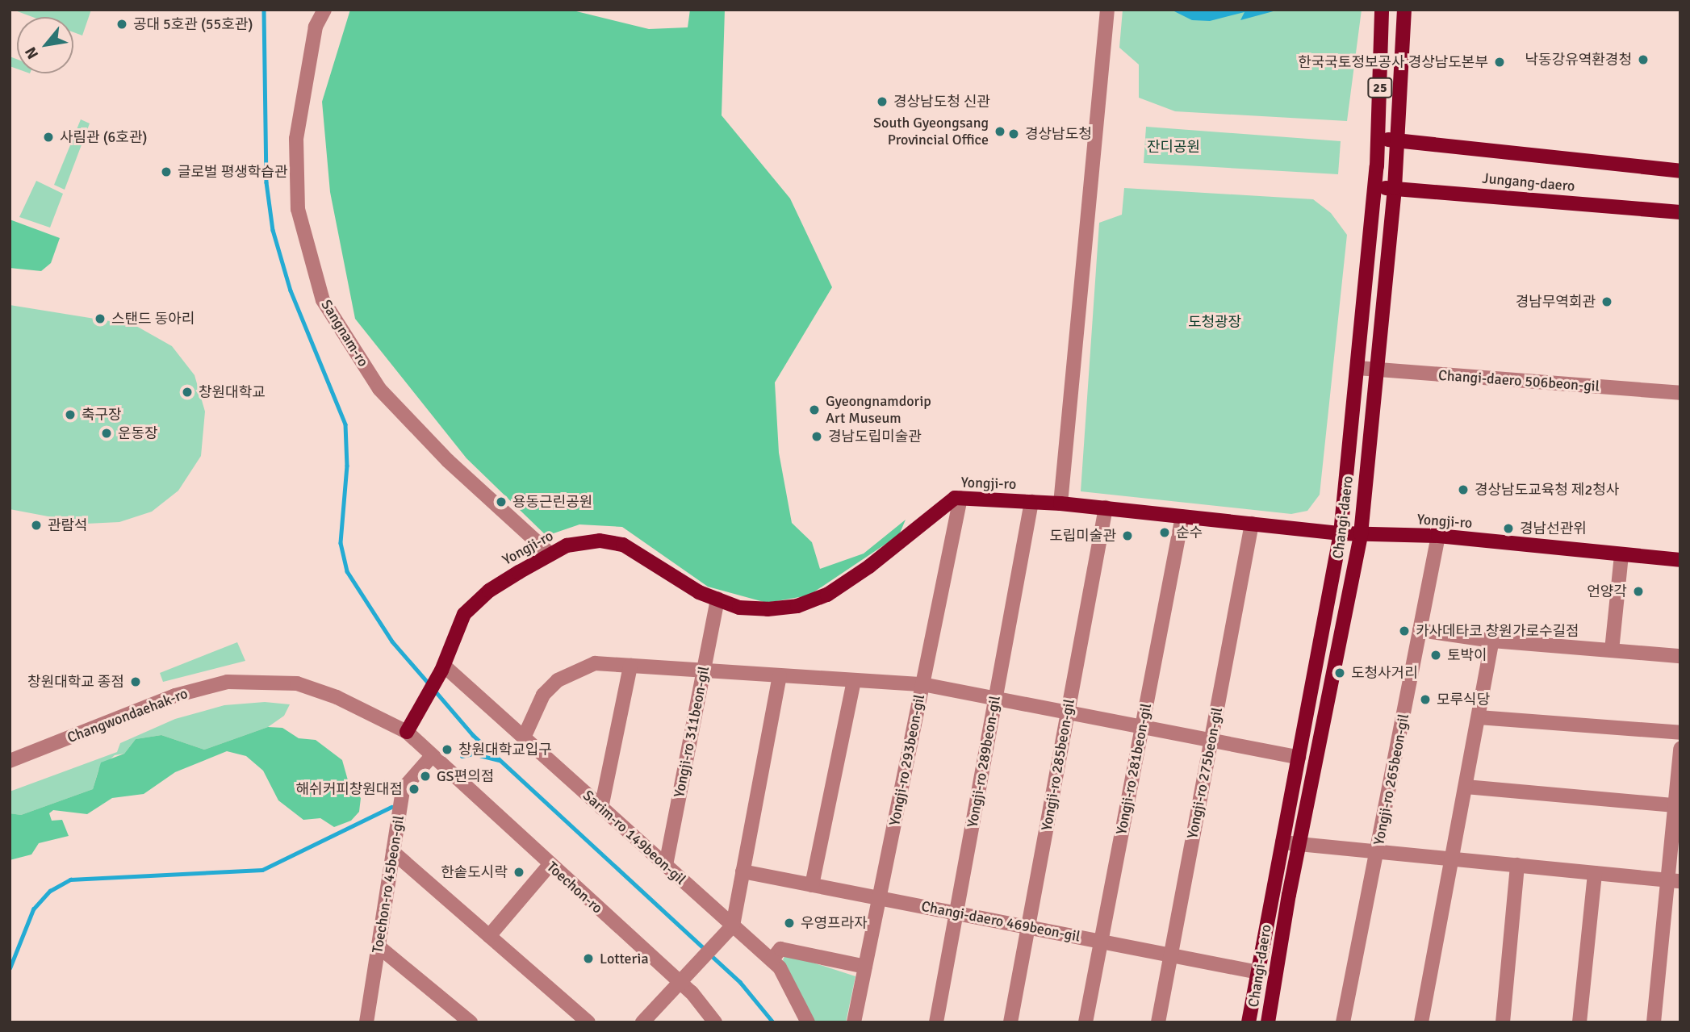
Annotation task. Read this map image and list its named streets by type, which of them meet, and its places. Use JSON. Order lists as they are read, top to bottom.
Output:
{
  "streets": {
    "main road": [
      "25",
      "Jungang-daero",
      "Yongji-ro",
      "Changi-daero"
    ],
    "street": [
      "Sangnam-ro",
      "Changi-daero 506beon-gil",
      "Changwondaehak-ro",
      "Yongji-ro 311beon-gil",
      "Yongji-ro 293beon-gil",
      "Yongji-ro 289beon-gil",
      "Yongji-ro 285beon-gil",
      "Yongji-ro 281beon-gil",
      "Yongji-ro 275beon-gil",
      "Yongji-ro 265beon-gil",
      "Sarim-ro 149beon-gil",
      "Toechon-ro 45beon-gil",
      "Toechon-ro",
      "Changi-daero 469beon-gil"
    ]
  },
  "crossings": [
    ["Jungang-daero", "Changi-daero"],
    ["Sangnam-ro", "Yongji-ro"],
    ["Changi-daero 506beon-gil", "Changi-daero"],
    ["Yongji-ro", "Changi-daero"],
    ["Yongji-ro", "Changwondaehak-ro"],
    ["Yongji-ro", "Yongji-ro 311beon-gil"],
    ["Yongji-ro", "Yongji-ro 293beon-gil"],
    ["Yongji-ro", "Yongji-ro 289beon-gil"],
    ["Yongji-ro", "Yongji-ro 285beon-gil"],
    ["Yongji-ro", "Yongji-ro 281beon-gil"],
    ["Yongji-ro", "Yongji-ro 275beon-gil"],
    ["Yongji-ro", "Yongji-ro 265beon-gil"],
    ["Yongji-ro", "Sarim-ro 149beon-gil"],
    ["Changi-daero", "Changi-daero 469beon-gil"],
    ["Changwondaehak-ro", "Toechon-ro 45beon-gil"],
    ["Changwondaehak-ro", "Toechon-ro"],
    ["Yongji-ro 311beon-gil", "Sarim-ro 149beon-gil"],
    ["Yongji-ro 293beon-gil", "Changi-daero 469beon-gil"],
    ["Yongji-ro 289beon-gil", "Changi-daero 469beon-gil"],
    ["Yongji-ro 285beon-gil", "Changi-daero 469beon-gil"],
    ["Yongji-ro 281beon-gil", "Changi-daero 469beon-gil"],
    ["Yongji-ro 275beon-gil", "Changi-daero 469beon-gil"],
    ["Toechon-ro 45beon-gil", "Toechon-ro"]
  ],
  "parks": ["잔디공원", "도청광장"],
  "places": [
    "공대 5호관 (55호관)",
    "낙동강유역환경청",
    "한국국토정보공사 경상남도본부",
    "경상남도청 신관",
    "South Gyeongsang Provincial Office",
    "경상남도청",
    "사림관 (6호관)",
    "글로벌 평생학습관",
    "경남무역회관",
    "스탠드 동아리",
    "창원대학교",
    "Gyeongnamdorip Art Museum",
    "축구장",
    "운동장",
    "경남도립미술관",
    "경상남도교육청 제2청사",
    "용동근린공원",
    "관람석",
    "경남선관위",
    "순수",
    "도립미술관",
    "언양각",
    "카사데타코 창원가로수길점",
    "토박이",
    "도청사거리",
    "창원대학교 종점",
    "모루식당",
    "창원대학교입구",
    "GS편의점",
    "해쉬커피창원대점",
    "한솥도시락",
    "우영프라자",
    "Lotteria"
  ],
  "north": "bottom left"
}
